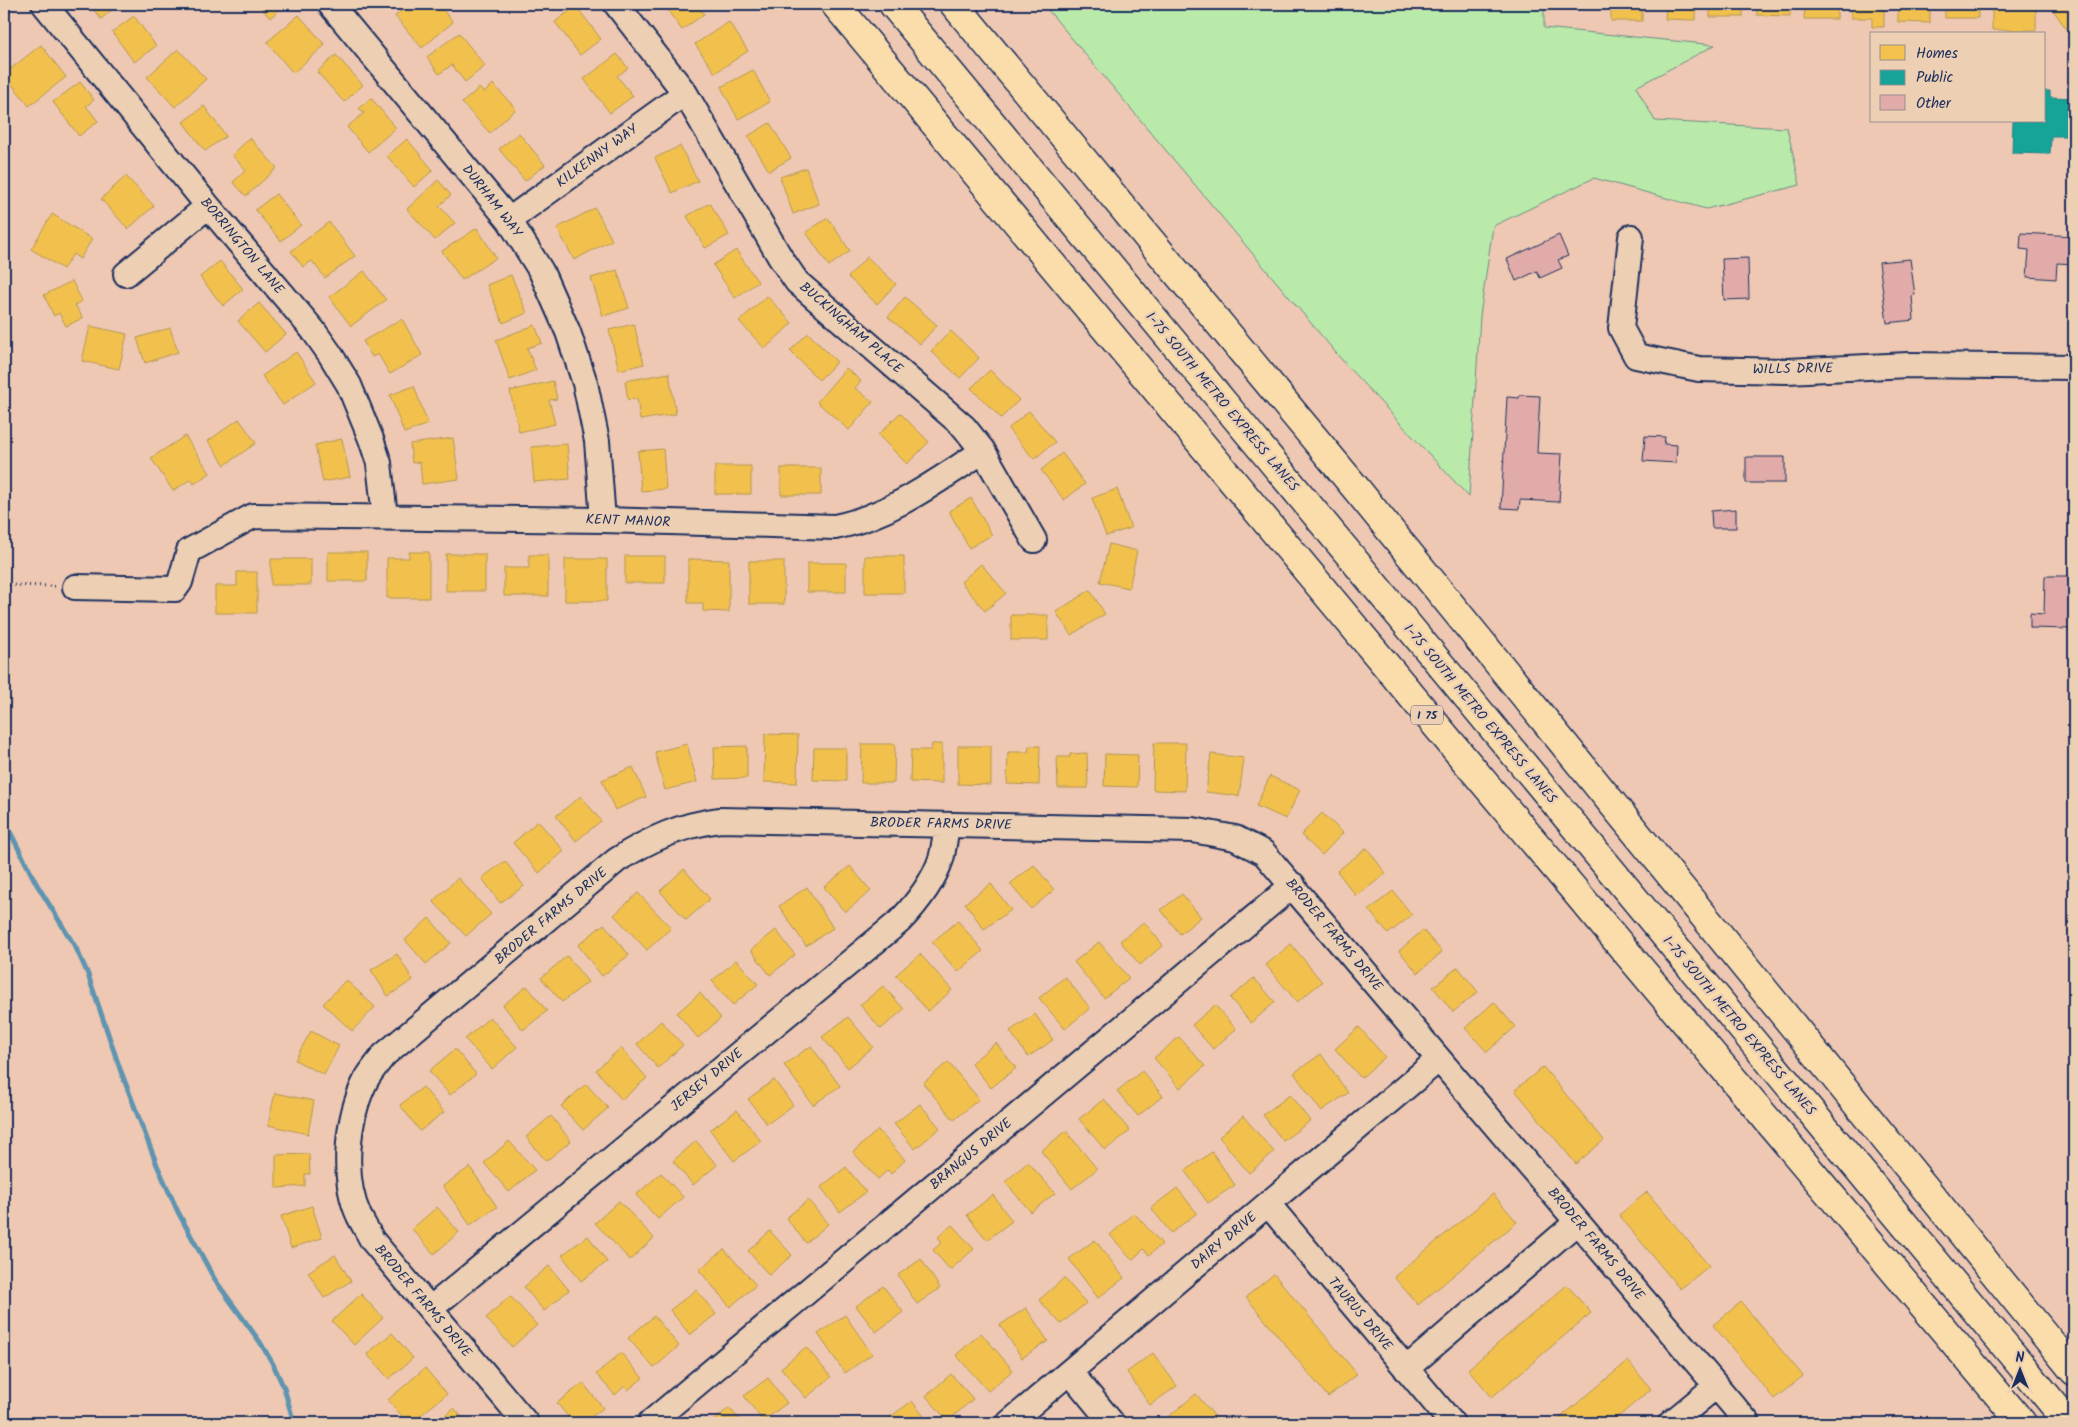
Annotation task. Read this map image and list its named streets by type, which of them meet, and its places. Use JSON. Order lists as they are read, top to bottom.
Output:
{
  "streets": {
    "highway": ["I-75 SOUTH METRO EXPRESS LANES", "I 75"],
    "street": [
      "KILKENNY WAY",
      "DURHAM WAY",
      "BORRINGTON LANE",
      "BUCKINGHAM PLACE",
      "WILLS DRIVE",
      "KENT MANOR",
      "BRODER FARMS DRIVE",
      "JERSEY DRIVE",
      "BRANGUS DRIVE",
      "DAIRY DRIVE",
      "TAURUS DRIVE"
    ]
  },
  "crossings": [
    ["KILKENNY WAY", "DURHAM WAY"],
    ["KILKENNY WAY", "BUCKINGHAM PLACE"],
    ["DURHAM WAY", "KENT MANOR"],
    ["BORRINGTON LANE", "KENT MANOR"],
    ["BUCKINGHAM PLACE", "KENT MANOR"],
    ["BRODER FARMS DRIVE", "JERSEY DRIVE"],
    ["BRODER FARMS DRIVE", "BRANGUS DRIVE"],
    ["BRODER FARMS DRIVE", "DAIRY DRIVE"],
    ["DAIRY DRIVE", "TAURUS DRIVE"]
  ],
  "legend": ["Homes", "Public", "Other"],
  "north": "top"
}
